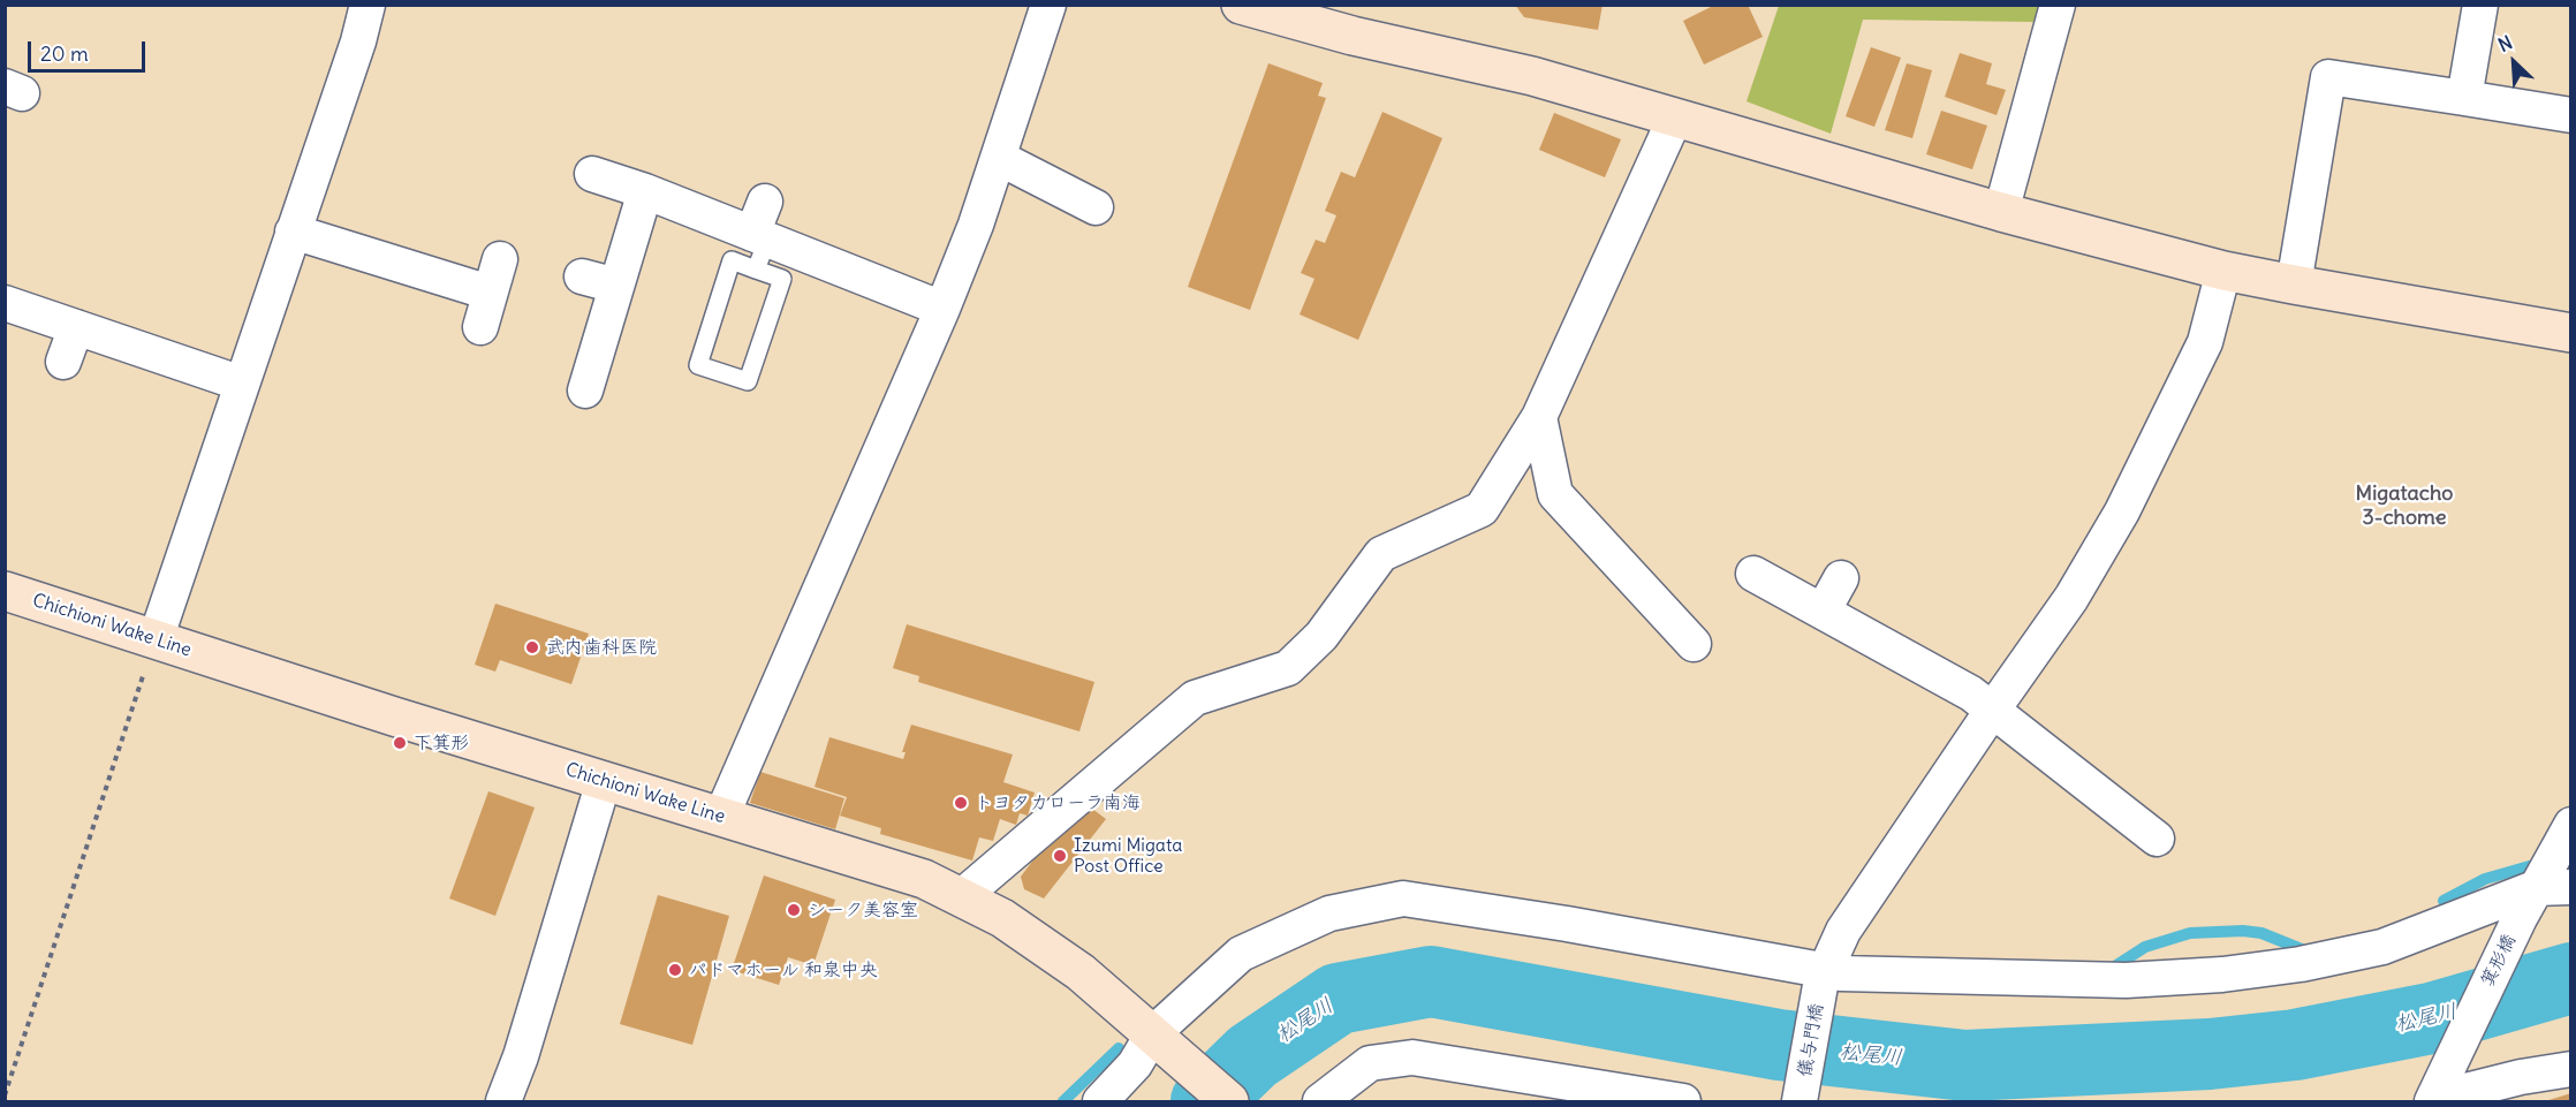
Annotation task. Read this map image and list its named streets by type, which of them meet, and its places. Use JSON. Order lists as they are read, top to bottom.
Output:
{
  "streets": {
    "street": ["Chichioni Wake Line", "箕形橋", "儀与門橋"]
  },
  "districts": ["Migatacho 3-chome"],
  "water": ["松尾川"],
  "places": [
    "武内歯科医院",
    "下箕形",
    "トヨタカローラ南海",
    "Izumi Migata Post Office",
    "シーク美容室",
    "パドマホール 和泉中央"
  ],
  "scale_bar": "20 m",
  "north": "top left"
}
